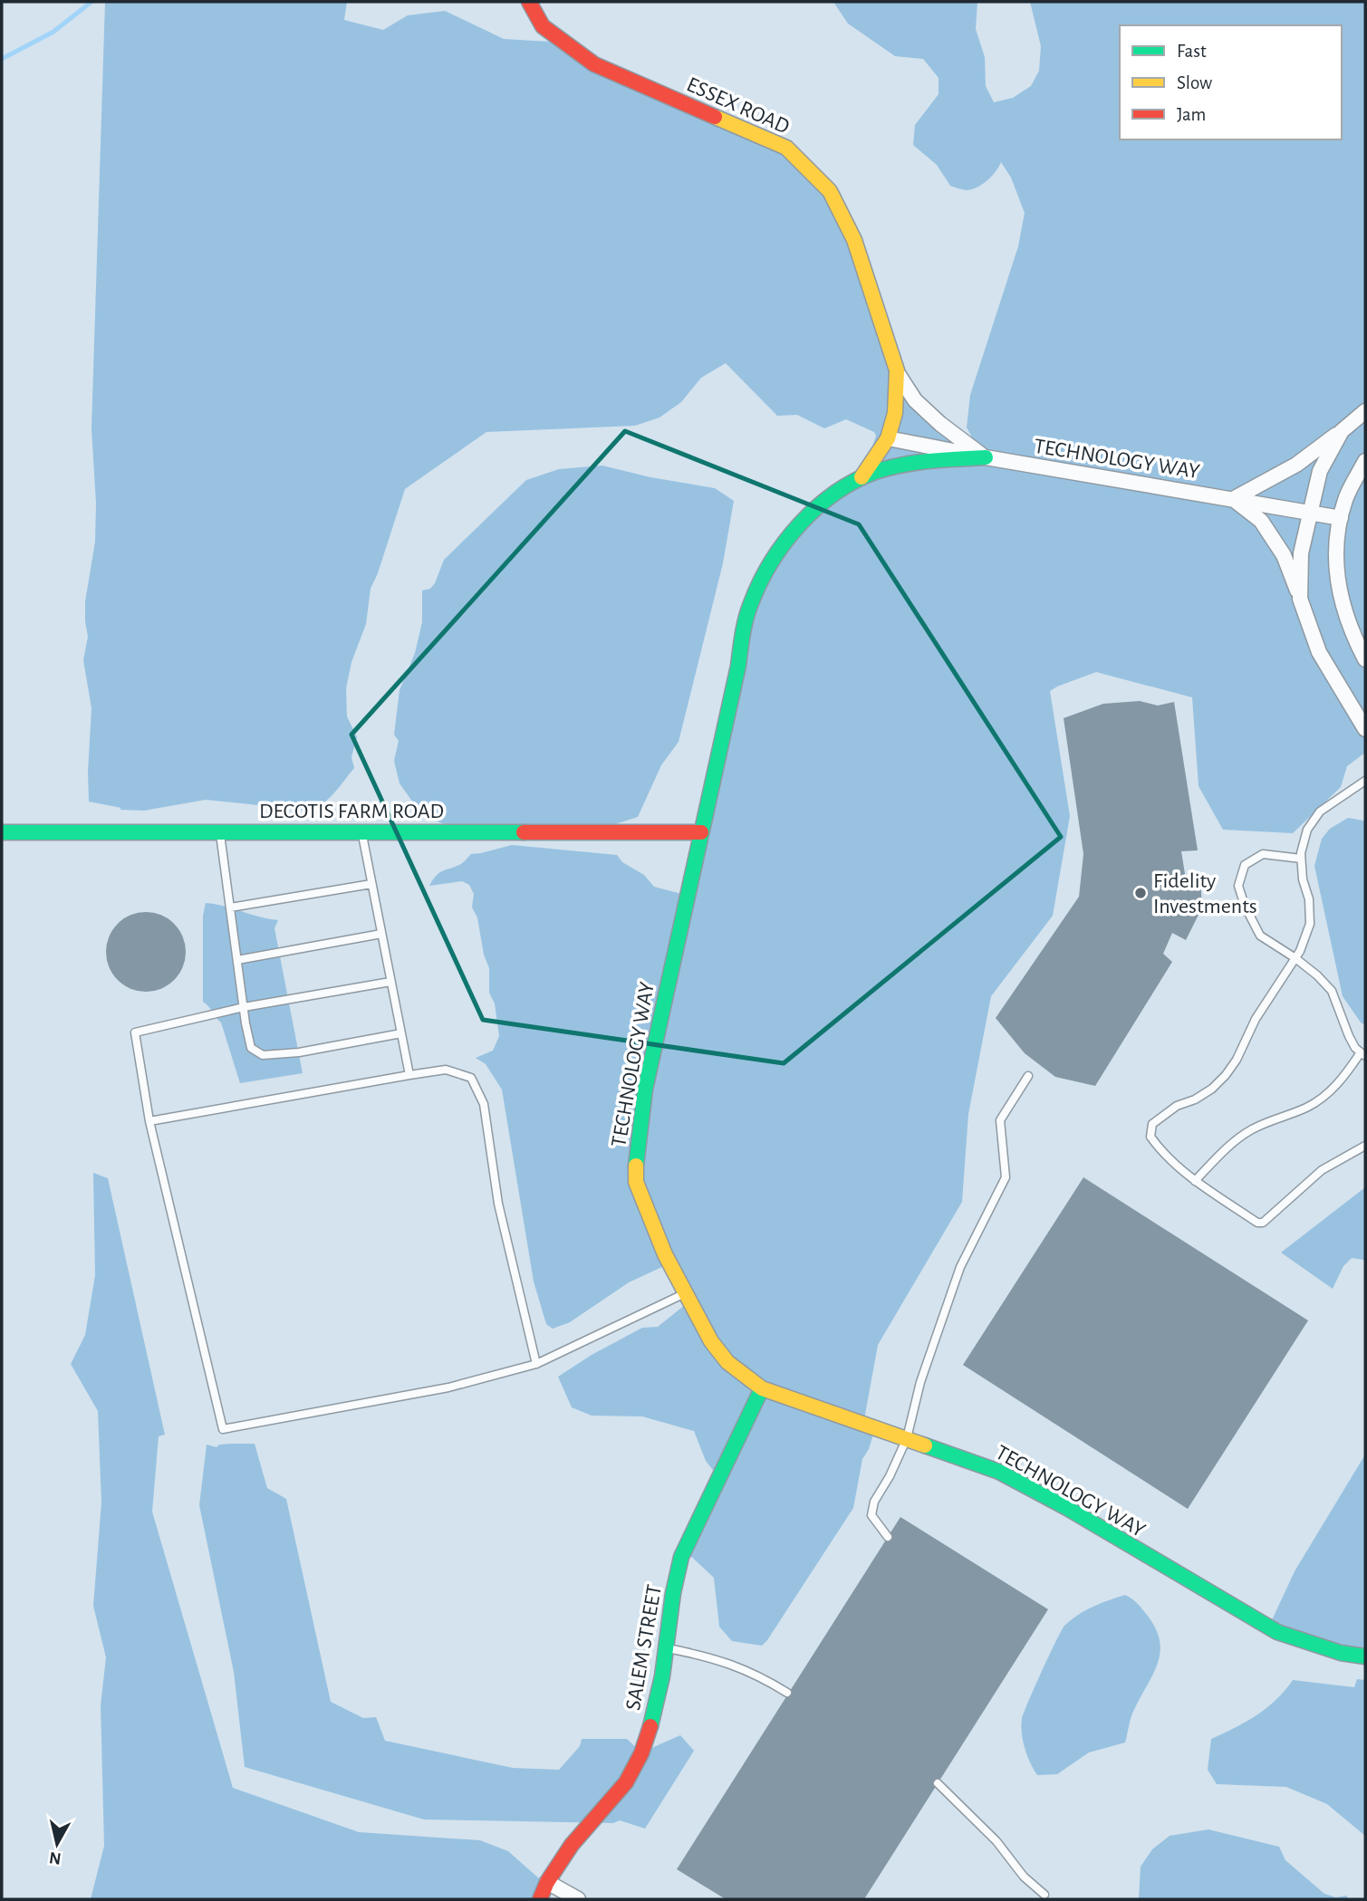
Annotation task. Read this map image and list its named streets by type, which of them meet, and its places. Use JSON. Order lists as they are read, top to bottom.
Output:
{
  "streets": {
    "street": [
      "ESSEX ROAD",
      "TECHNOLOGY WAY",
      "DECOTIS FARM ROAD",
      "SALEM STREET"
    ]
  },
  "crossings": [
    ["ESSEX ROAD", "TECHNOLOGY WAY"],
    ["TECHNOLOGY WAY", "DECOTIS FARM ROAD"],
    ["TECHNOLOGY WAY", "SALEM STREET"]
  ],
  "places": ["Fidelity Investments"],
  "legend": ["Fast", "Slow", "Jam"],
  "north": "bottom"
}
